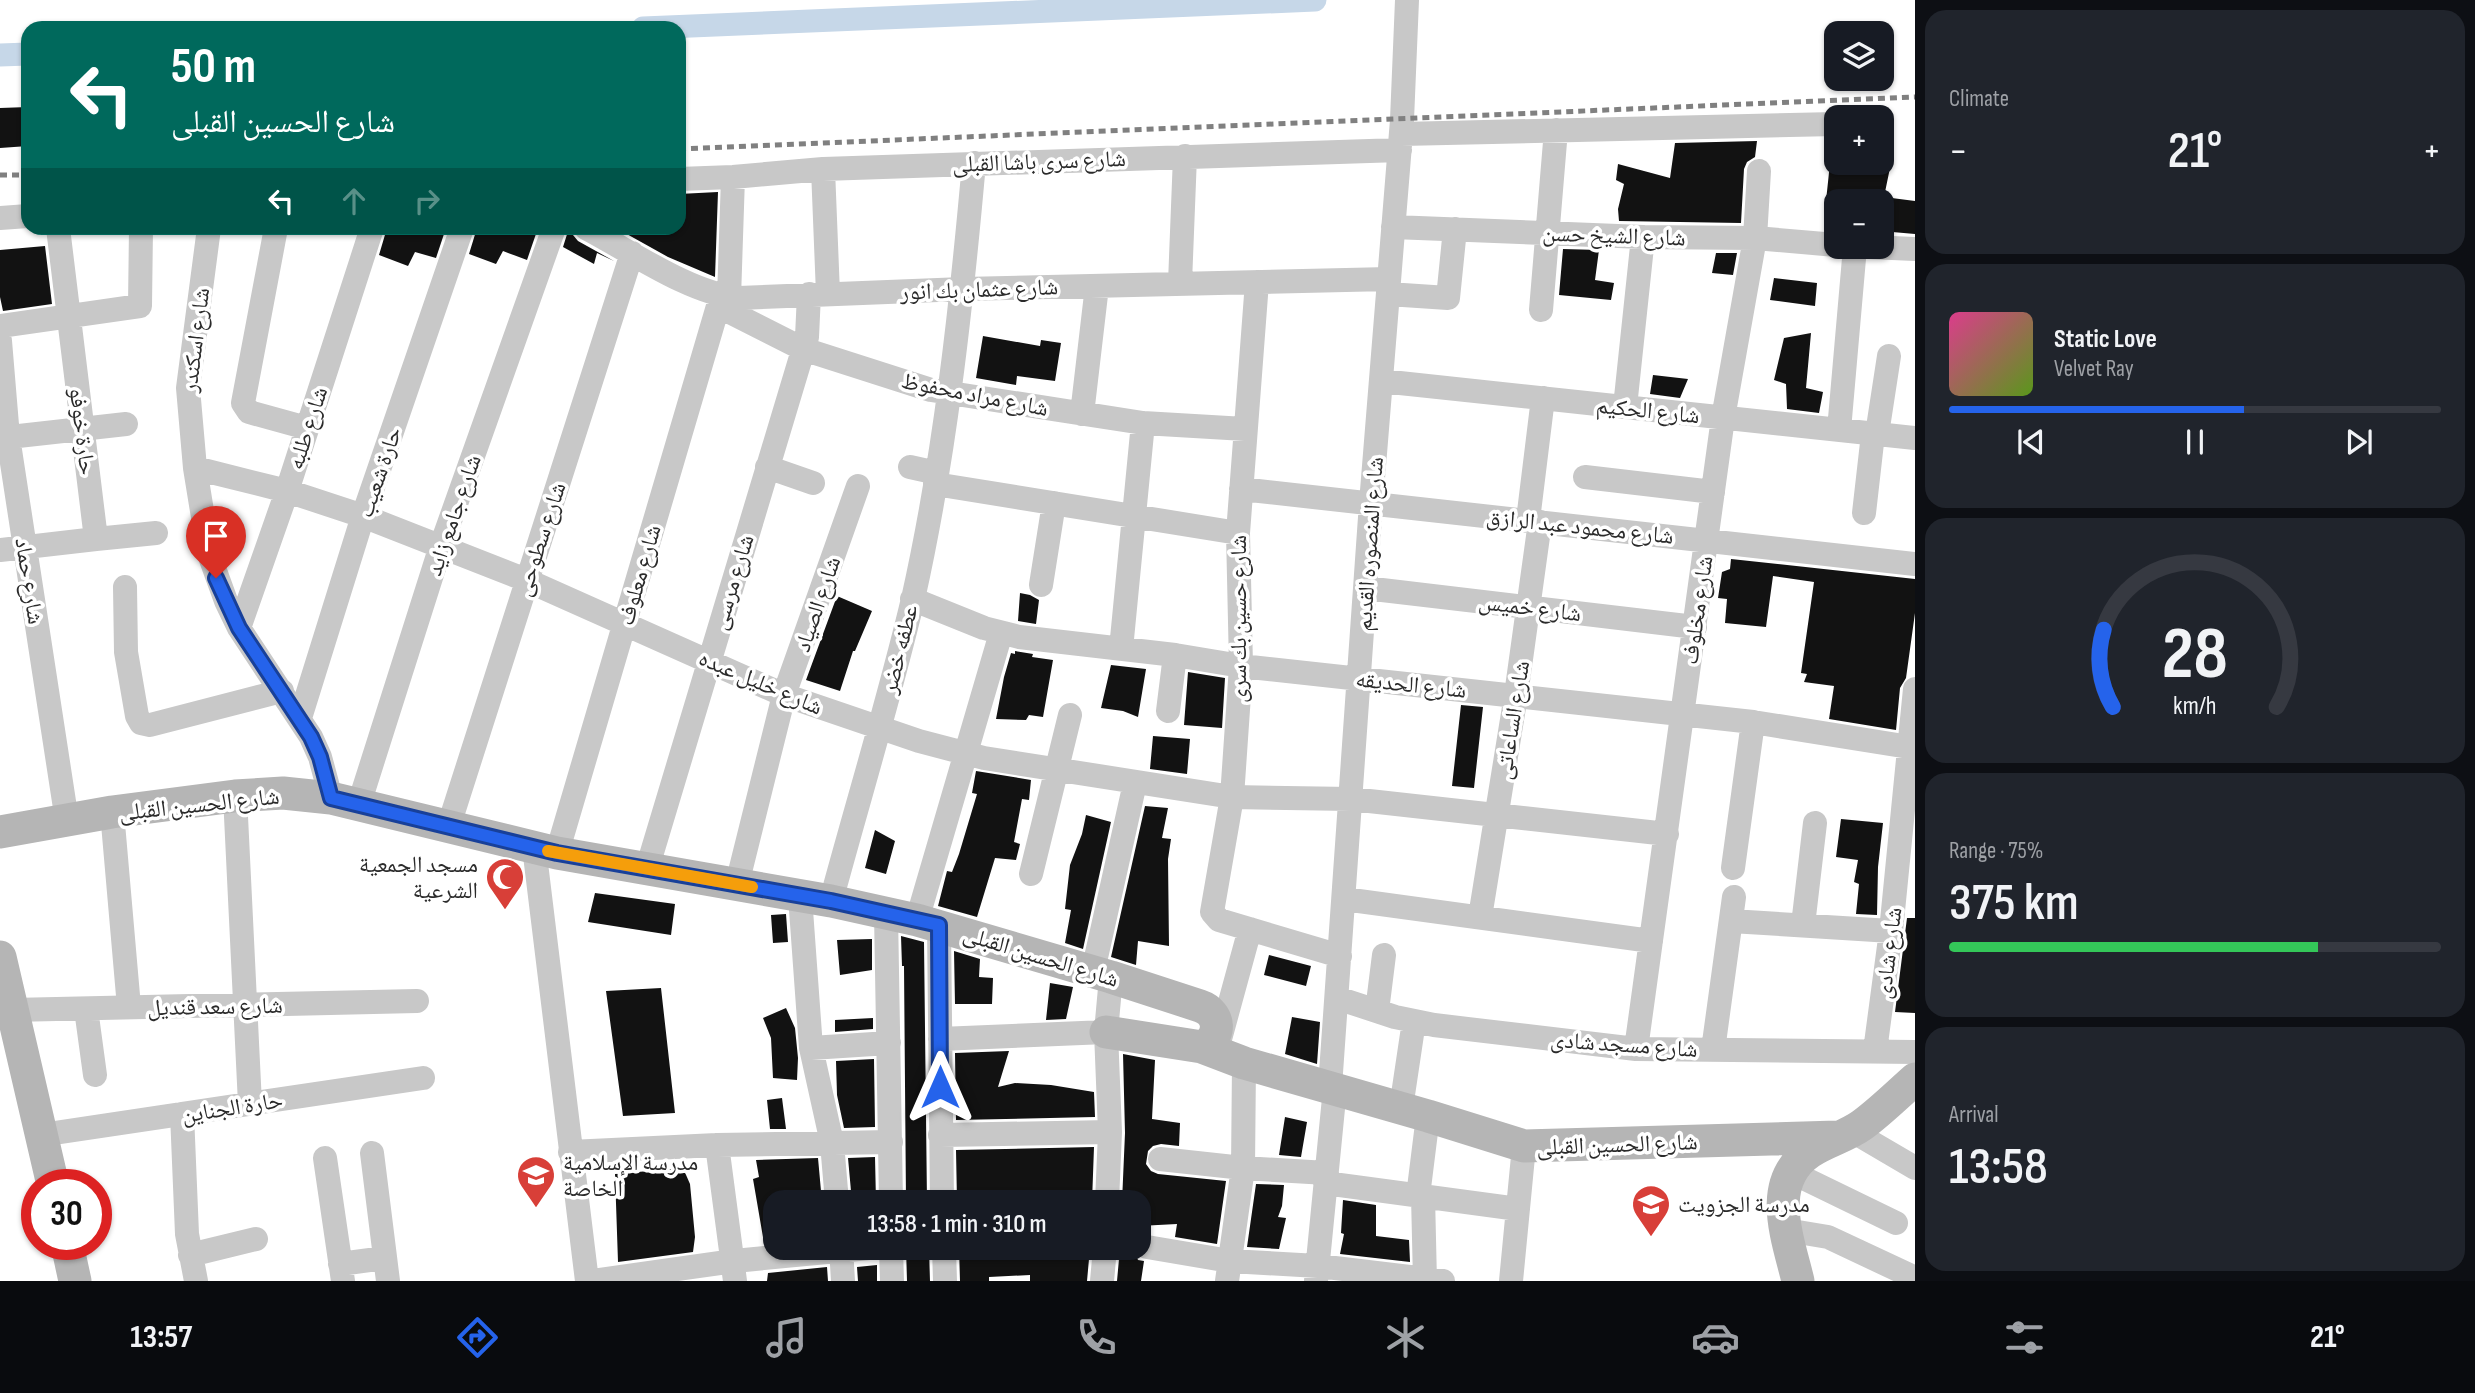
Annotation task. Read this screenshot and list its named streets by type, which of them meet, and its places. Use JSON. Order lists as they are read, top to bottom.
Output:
{
  "streets": {
    "main road": ["شارع الحسين القبلى"],
    "street": [
      "شارع سرى باشا القبلى",
      "شارع الشيخ حسن",
      "شارع عثمان بك انور",
      "شارع اسكندر",
      "شارع مراد محفوظ",
      "شارع الحكيم",
      "شارع طلبه",
      "حارة خوفو",
      "حارة شعيب",
      "شارع جامع زايد",
      "شارع محمود عبد الرازق",
      "شارع سطوحى",
      "شارع المنصوره القديم",
      "شارع معلوف",
      "شارع حماد",
      "شارع مرسى",
      "شارع الصياد",
      "شارع خميس",
      "شارع مخلوف",
      "شارع حسين بك سرى",
      "عطفه خضر",
      "شارع خليل عبده",
      "شارع الحديقه",
      "شارع الساعاتى",
      "شارع شادى",
      "شارع سعد قنديل",
      "شارع مسجد شادى",
      "حارة الجناين"
    ]
  },
  "crossings": [
    ["شارع سرى باشا القبلى", "شارع المنصوره القديم"],
    ["شارع سرى باشا القبلى", "شارع معلوف"],
    ["شارع سرى باشا القبلى", "شارع مرسى"],
    ["شارع سرى باشا القبلى", "عطفه خضر"],
    ["شارع الشيخ حسن", "شارع عثمان بك انور"],
    ["شارع الشيخ حسن", "شارع المنصوره القديم"],
    ["شارع الشيخ حسن", "شارع مخلوف"],
    ["شارع عثمان بك انور", "شارع مراد محفوظ"],
    ["شارع عثمان بك انور", "شارع سطوحى"],
    ["شارع عثمان بك انور", "شارع المنصوره القديم"],
    ["شارع عثمان بك انور", "شارع معلوف"],
    ["شارع عثمان بك انور", "شارع مرسى"],
    ["شارع عثمان بك انور", "شارع حسين بك سرى"],
    ["شارع عثمان بك انور", "عطفه خضر"],
    ["شارع اسكندر", "شارع طلبه"],
    ["شارع اسكندر", "حارة شعيب"],
    ["شارع اسكندر", "شارع جامع زايد"],
    ["شارع اسكندر", "شارع خليل عبده"],
    ["شارع اسكندر", "شارع الحسين القبلى"],
    ["شارع مراد محفوظ", "شارع معلوف"],
    ["شارع مراد محفوظ", "شارع مرسى"],
    ["شارع مراد محفوظ", "شارع حسين بك سرى"],
    ["شارع مراد محفوظ", "عطفه خضر"],
    ["شارع الحكيم", "شارع المنصوره القديم"],
    ["شارع الحكيم", "شارع مخلوف"],
    ["شارع الحكيم", "شارع الساعاتى"],
    ["شارع طلبه", "شارع خليل عبده"],
    ["حارة شعيب", "شارع خليل عبده"],
    ["شارع جامع زايد", "شارع خليل عبده"],
    ["شارع جامع زايد", "شارع الحسين القبلى"],
    ["شارع محمود عبد الرازق", "شارع المنصوره القديم"],
    ["شارع محمود عبد الرازق", "شارع مخلوف"],
    ["شارع محمود عبد الرازق", "شارع حسين بك سرى"],
    ["شارع محمود عبد الرازق", "شارع الساعاتى"],
    ["شارع سطوحى", "شارع خليل عبده"],
    ["شارع سطوحى", "شارع الحسين القبلى"],
    ["شارع المنصوره القديم", "شارع خميس"],
    ["شارع المنصوره القديم", "شارع خليل عبده"],
    ["شارع المنصوره القديم", "شارع الحديقه"],
    ["شارع المنصوره القديم", "شارع الحسين القبلى"],
    ["شارع المنصوره القديم", "شارع مسجد شادى"],
    ["شارع معلوف", "شارع خليل عبده"],
    ["شارع معلوف", "شارع الحسين القبلى"],
    ["شارع حماد", "شارع الحسين القبلى"],
    ["شارع مرسى", "شارع خليل عبده"],
    ["شارع مرسى", "شارع الحسين القبلى"],
    ["شارع الصياد", "شارع خليل عبده"],
    ["شارع الصياد", "شارع الحسين القبلى"],
    ["شارع خميس", "شارع مخلوف"],
    ["شارع خميس", "شارع الساعاتى"],
    ["شارع مخلوف", "شارع خليل عبده"],
    ["شارع مخلوف", "شارع الحديقه"],
    ["شارع مخلوف", "شارع مسجد شادى"],
    ["شارع حسين بك سرى", "شارع خليل عبده"],
    ["شارع حسين بك سرى", "شارع الحديقه"],
    ["عطفه خضر", "شارع خليل عبده"],
    ["عطفه خضر", "شارع الحديقه"],
    ["عطفه خضر", "شارع الحسين القبلى"],
    ["شارع خليل عبده", "شارع الساعاتى"],
    ["شارع الحديقه", "شارع الساعاتى"],
    ["شارع الحديقه", "شارع شادى"],
    ["شارع شادى", "شارع مسجد شادى"]
  ],
  "places": {
    "mosque": ["مسجد الجمعية الشرعية"],
    "school or university": ["مدرسة الإسلامية الخاصة", "مدرسة الجزويت"]
  },
  "page": {
    "tile": [
      "Climate",
      ["Range · 75%", "375 km"],
      ["Arrival", "13:58"]
    ],
    "map_buttons": ["+", "−"],
    "turn": ["50 m", "شارع الحسين القبلى"],
    "heat": ["−", "21°", "+"],
    "song": ["Static Love", "Velvet Ray"],
    "limit": "30",
    "trip": "13:58 · 1 min · 310 m",
    "tabs": ["13:57", "21°"],
    "gauge": ["28", "km/h"]
  }
}
